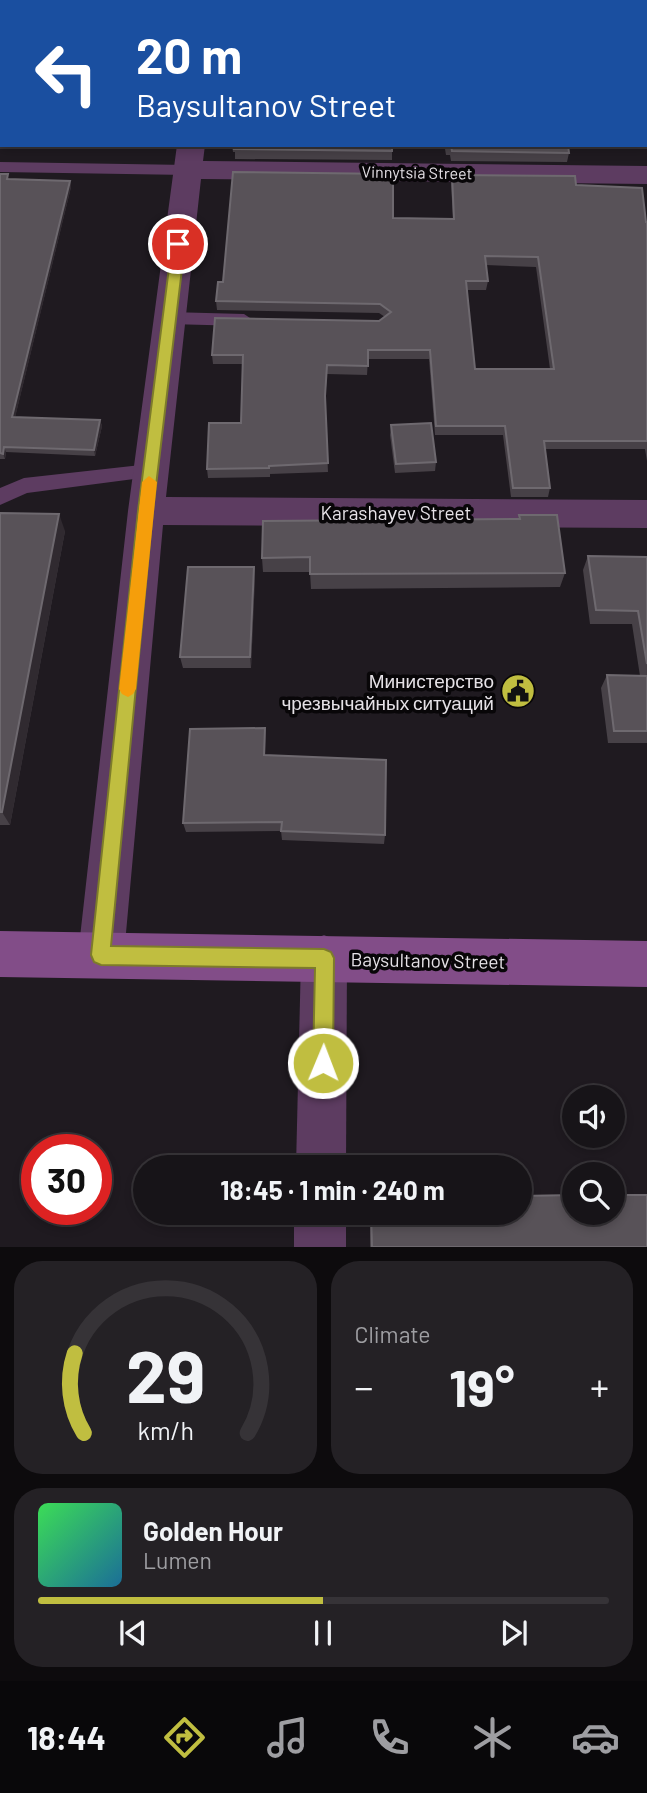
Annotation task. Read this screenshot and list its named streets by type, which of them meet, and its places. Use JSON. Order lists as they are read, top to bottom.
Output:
{
  "streets": {
    "street": ["Vinnytsia Street", "Karashaуev Street", "Baysultanov Street"]
  },
  "places": {
    "public building": ["Министерство чрезвычайных ситуаций"]
  },
  "page": {
    "turn": ["20 m", "Baysultanov Street"],
    "limit": "30",
    "trip": "18:45 · 1 min · 240 m",
    "tile": "Climate",
    "heat": ["−", "19°", "+"],
    "song": ["Golden Hour", "Lumen"],
    "tabs": "18:44",
    "gauge": ["29", "km/h"]
  }
}
